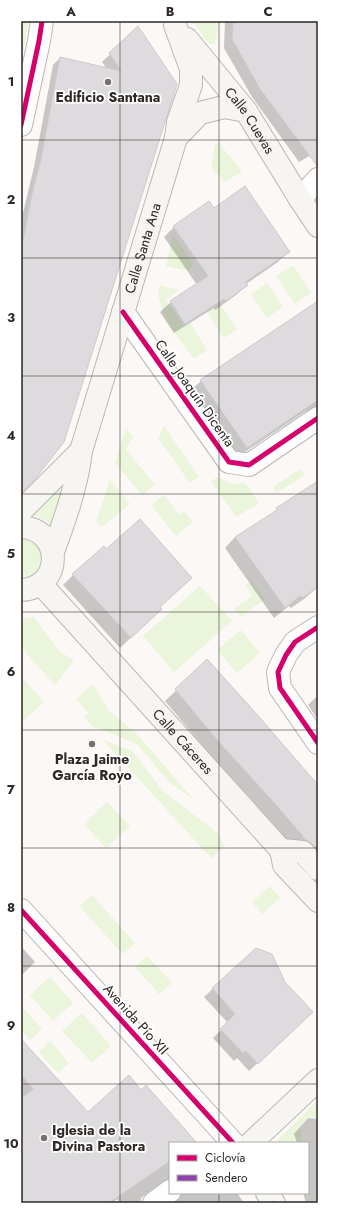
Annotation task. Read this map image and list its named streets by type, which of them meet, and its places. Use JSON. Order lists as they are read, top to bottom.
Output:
{
  "streets": {
    "main road": ["Calle Cuevas", "Calle Santa Ana", "Calle Cáceres"],
    "street": ["Calle Joaquín Dicenta", "Avenida Pío XII"]
  },
  "crossings": [
    ["Calle Cuevas", "Calle Santa Ana"],
    ["Calle Santa Ana", "Calle Joaquín Dicenta"],
    ["Calle Santa Ana", "Calle Cáceres"]
  ],
  "places": ["Edificio Santana", "Plaza Jaime García Royo", "Iglesia de la Divina Pastora"],
  "legend": ["Ciclovía", "Sendero"],
  "grid": {
    "columns": ["A", "B", "C"],
    "rows": [
      "1",
      "2",
      "3",
      "4",
      "5",
      "6",
      "7",
      "8",
      "9",
      "10"
    ]
  }
}
